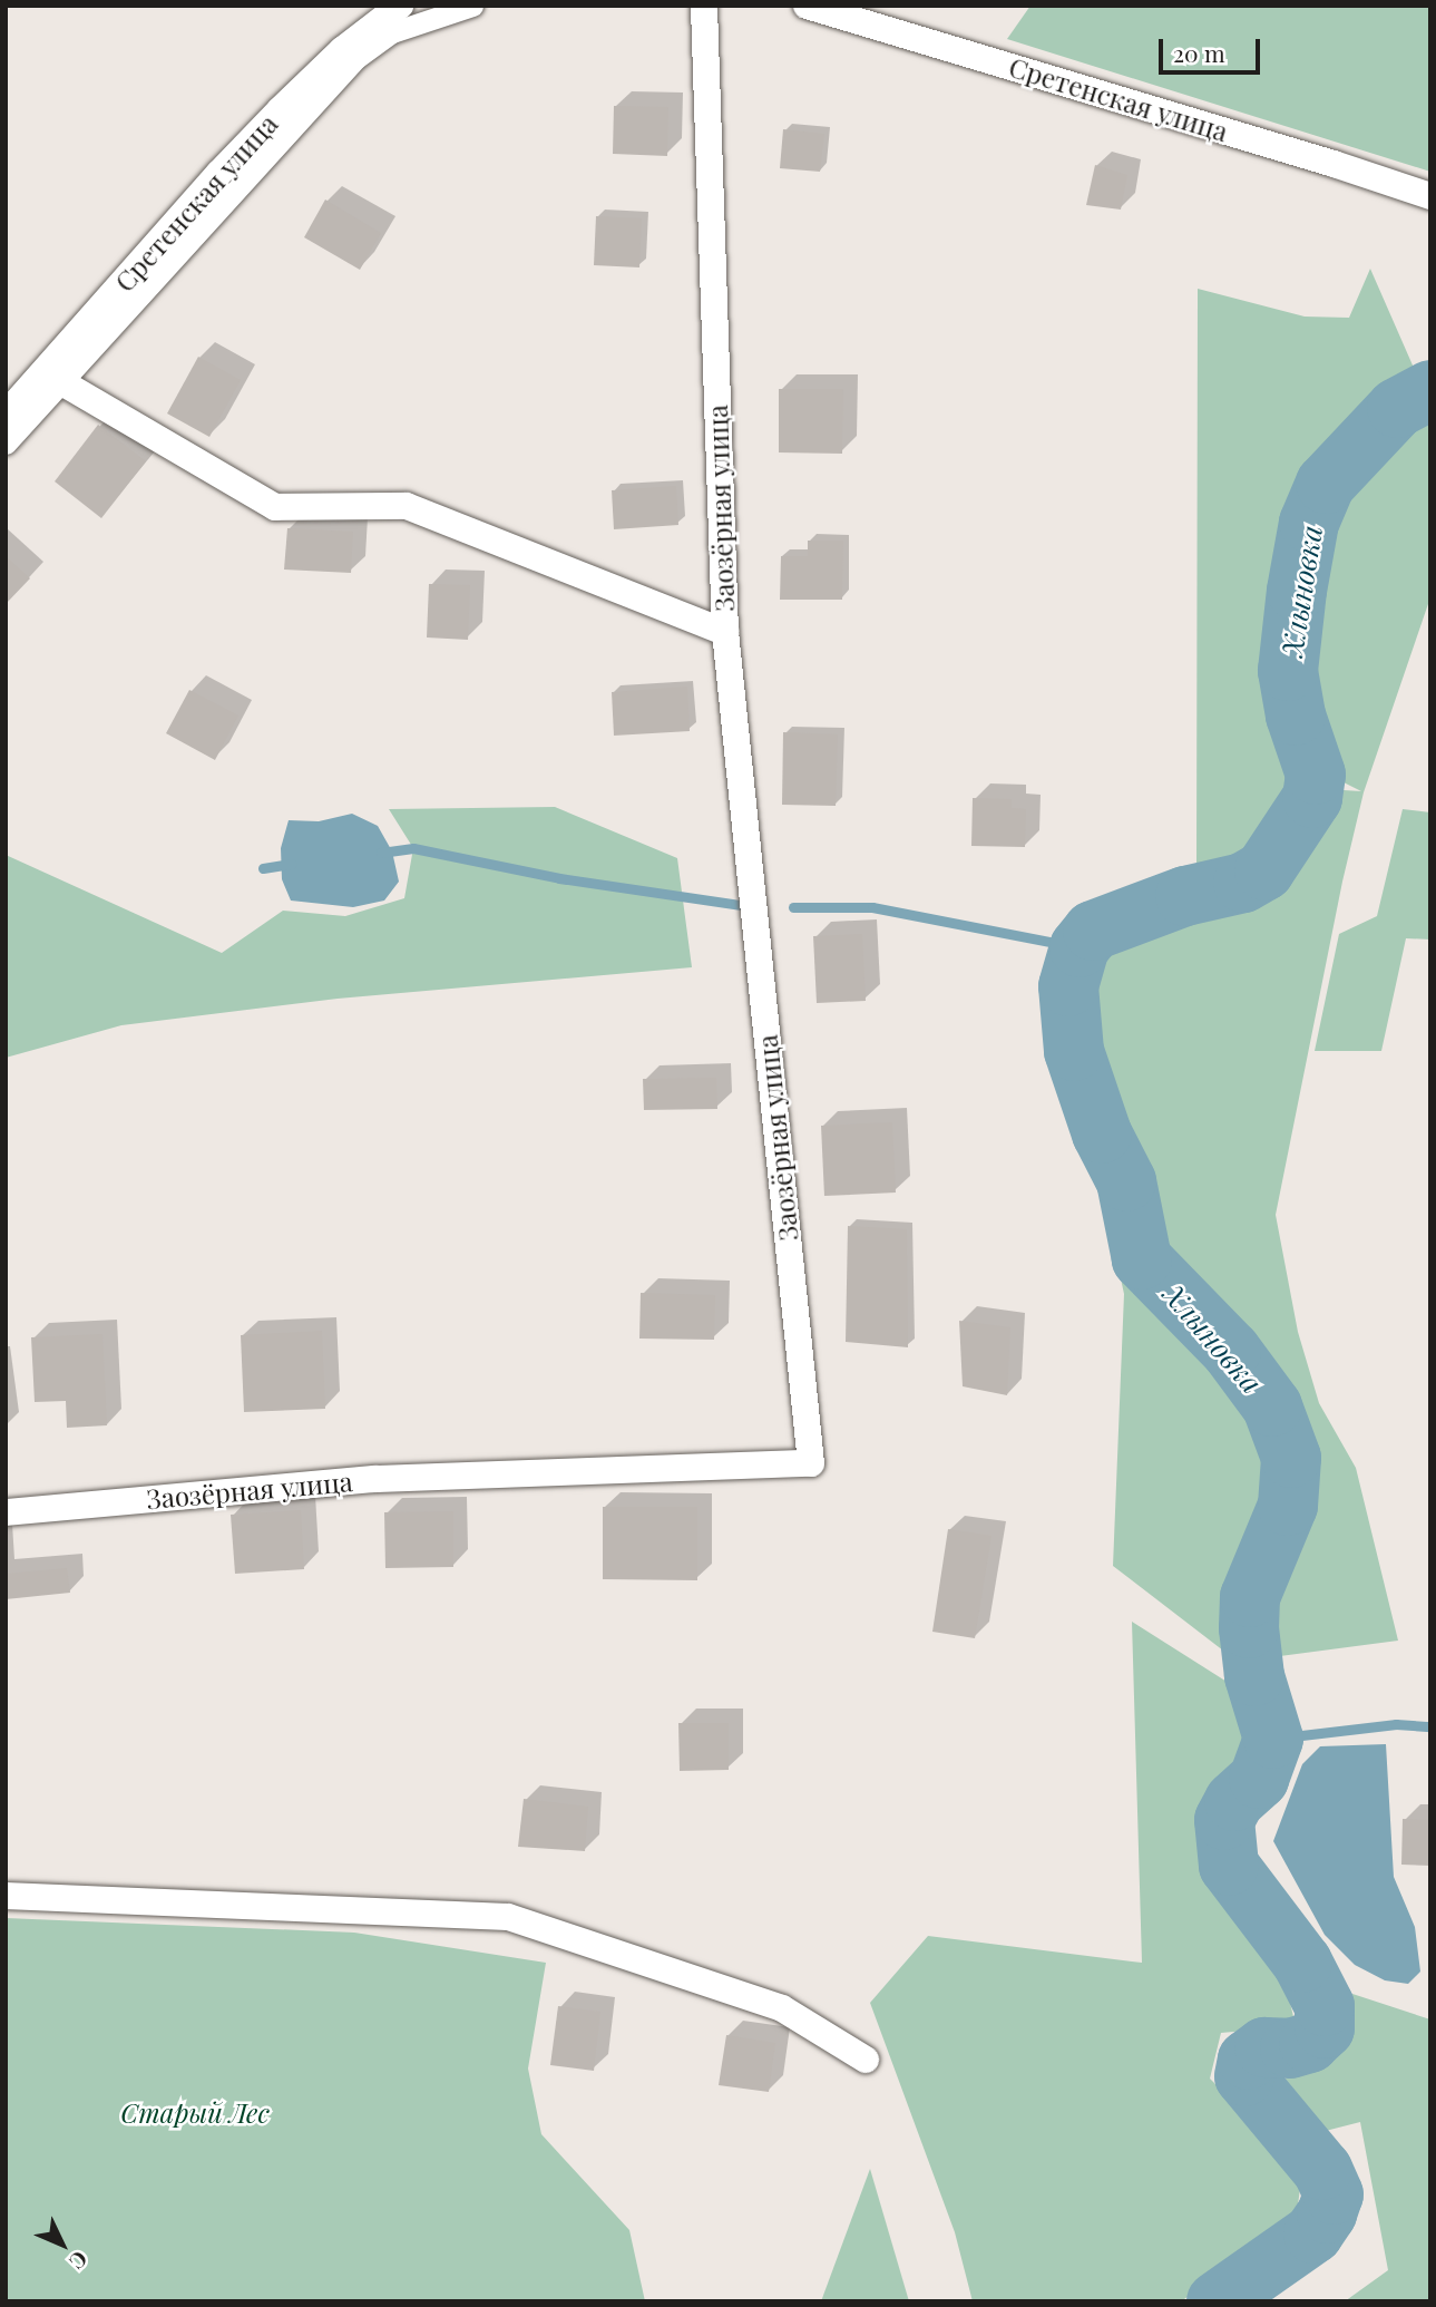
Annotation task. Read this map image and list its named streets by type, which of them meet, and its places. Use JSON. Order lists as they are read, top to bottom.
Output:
{
  "streets": {
    "street": ["Сретенская улица", "Заозёрная улица"]
  },
  "water": ["Хлыновка"],
  "parks": ["Старый Лес"],
  "scale_bar": "20 m",
  "north": "bottom right"
}
